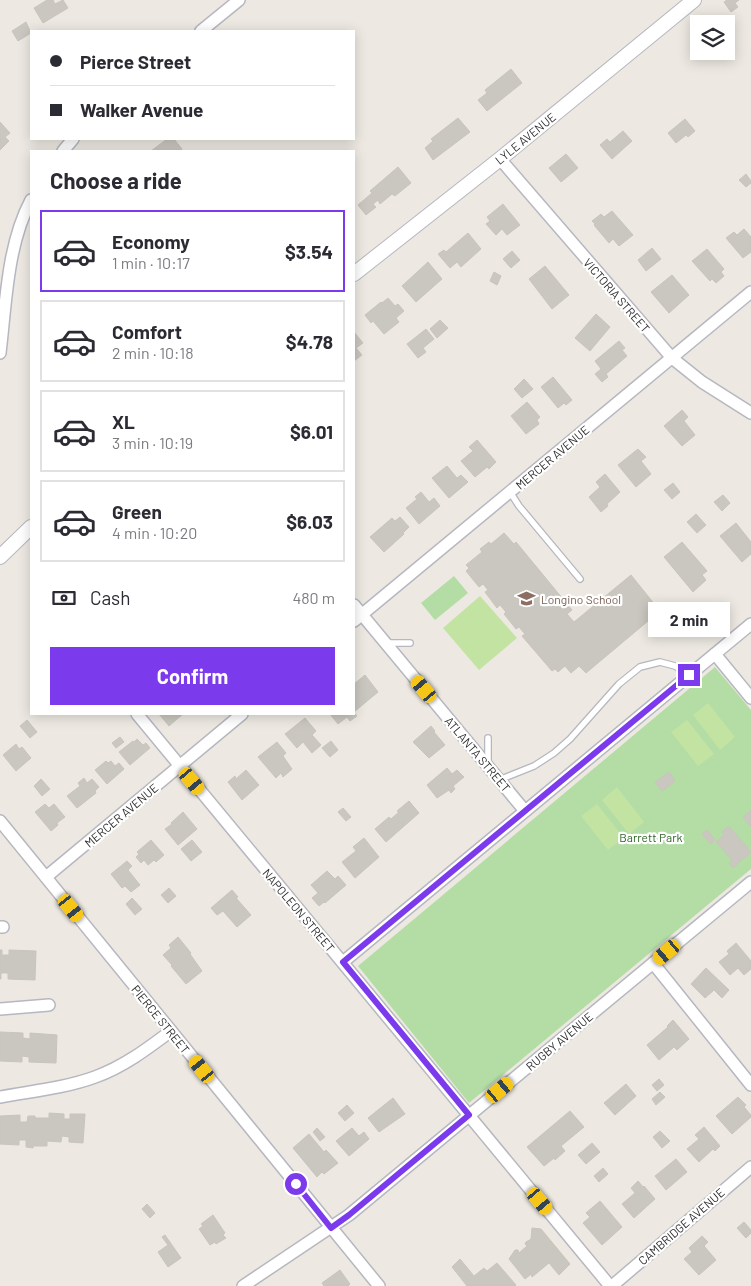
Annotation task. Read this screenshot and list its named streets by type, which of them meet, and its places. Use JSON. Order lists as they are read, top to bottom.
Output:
{
  "streets": {
    "street": [
      "LYLE AVENUE",
      "VICTORIA STREET",
      "MERCER AVENUE",
      "ATLANTA STREET",
      "NAPOLEON STREET",
      "PIERCE STREET",
      "RUGBY AVENUE",
      "CAMBRIDGE AVENUE"
    ]
  },
  "crossings": [
    ["LYLE AVENUE", "VICTORIA STREET"],
    ["VICTORIA STREET", "MERCER AVENUE"],
    ["MERCER AVENUE", "ATLANTA STREET"],
    ["MERCER AVENUE", "NAPOLEON STREET"],
    ["MERCER AVENUE", "PIERCE STREET"],
    ["NAPOLEON STREET", "RUGBY AVENUE"],
    ["NAPOLEON STREET", "CAMBRIDGE AVENUE"],
    ["PIERCE STREET", "RUGBY AVENUE"]
  ],
  "parks": ["Barrett Park"],
  "places": {
    "school or university": ["Longino School"]
  },
  "page": {
    "banner": ["Pierce Street", "Walker Avenue"],
    "heading": "Choose a ride",
    "list": [
      {
        "name": "Economy",
        "note": "1 min · 10:17",
        "value": "$3.54"
      },
      {
        "name": "Comfort",
        "note": "2 min · 10:18",
        "value": "$4.78"
      },
      {
        "name": "XL",
        "note": "3 min · 10:19",
        "value": "$6.01"
      },
      {
        "name": "Green",
        "note": "4 min · 10:20",
        "value": "$6.03"
      }
    ],
    "pay": ["Cash", "480 m"],
    "bubble": "2 min",
    "buttons": "Confirm"
  }
}
